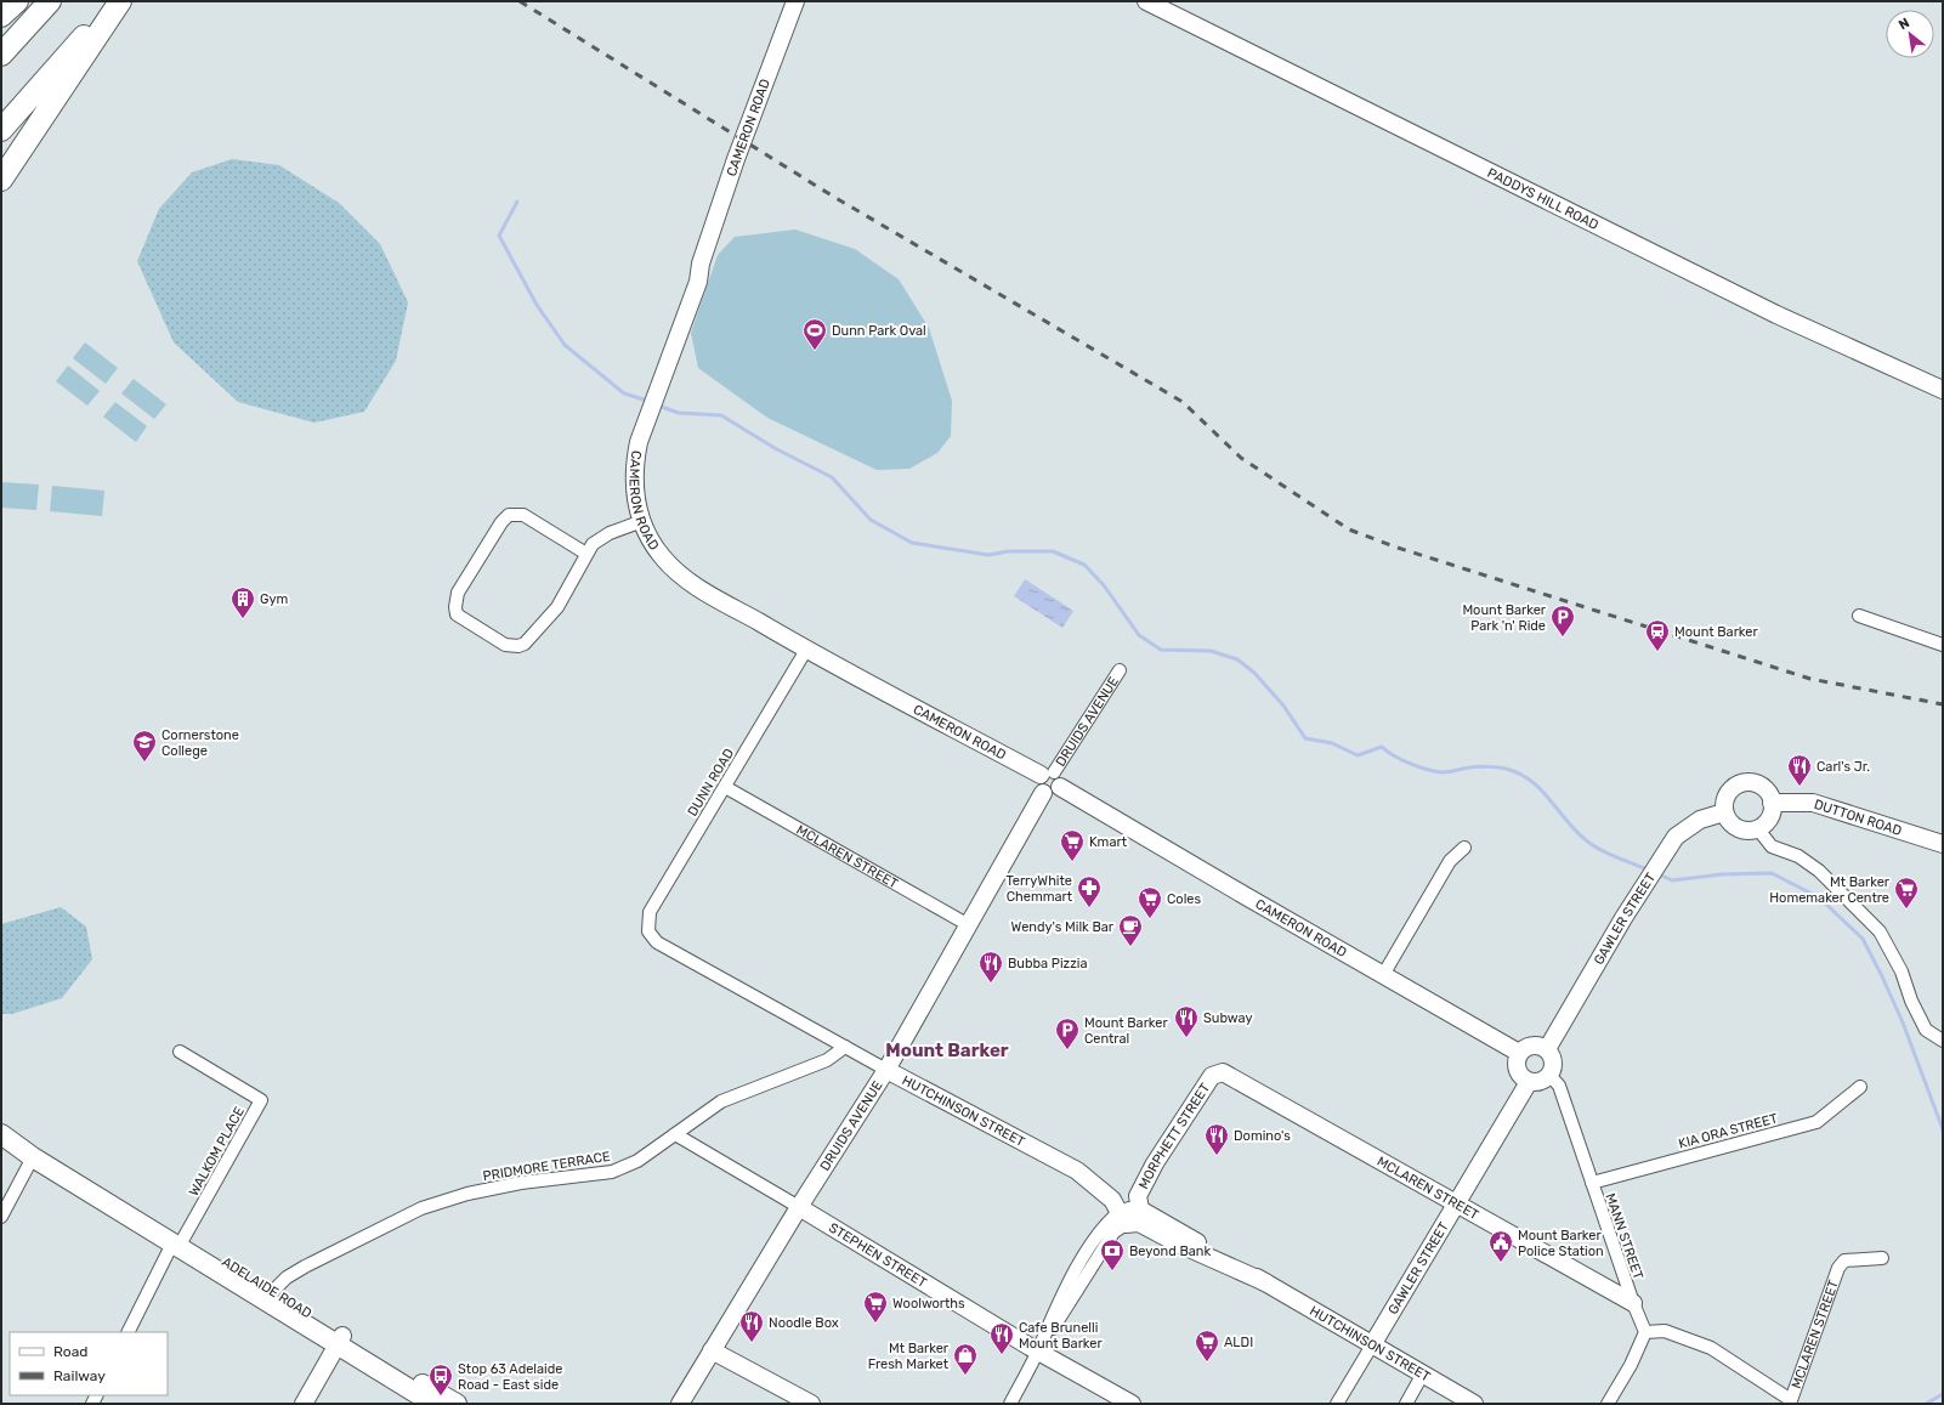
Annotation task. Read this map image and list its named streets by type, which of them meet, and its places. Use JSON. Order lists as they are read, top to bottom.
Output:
{
  "streets": {
    "main road": ["ADELAIDE ROAD"],
    "street": [
      "CAMERON ROAD",
      "PADDYS HILL ROAD",
      "DRUIDS AVENUE",
      "DUNN ROAD",
      "DUTTON ROAD",
      "MCLAREN STREET",
      "GAWLER STREET",
      "HUTCHINSON STREET",
      "KIA ORA STREET",
      "MORPHETT STREET",
      "WALKOM PLACE",
      "PRIDMORE TERRACE",
      "MANN STREET",
      "STEPHEN STREET"
    ]
  },
  "crossings": [
    ["CAMERON ROAD", "DRUIDS AVENUE"],
    ["CAMERON ROAD", "DUNN ROAD"],
    ["CAMERON ROAD", "GAWLER STREET"],
    ["CAMERON ROAD", "MANN STREET"],
    ["DRUIDS AVENUE", "MCLAREN STREET"],
    ["DRUIDS AVENUE", "HUTCHINSON STREET"],
    ["DRUIDS AVENUE", "STEPHEN STREET"],
    ["DUNN ROAD", "MCLAREN STREET"],
    ["DUNN ROAD", "HUTCHINSON STREET"],
    ["DUTTON ROAD", "GAWLER STREET"],
    ["MCLAREN STREET", "GAWLER STREET"],
    ["MCLAREN STREET", "MORPHETT STREET"],
    ["MCLAREN STREET", "MANN STREET"],
    ["GAWLER STREET", "HUTCHINSON STREET"],
    ["GAWLER STREET", "MANN STREET"],
    ["HUTCHINSON STREET", "MORPHETT STREET"],
    ["HUTCHINSON STREET", "PRIDMORE TERRACE"],
    ["KIA ORA STREET", "MANN STREET"],
    ["WALKOM PLACE", "ADELAIDE ROAD"],
    ["PRIDMORE TERRACE", "STEPHEN STREET"],
    ["PRIDMORE TERRACE", "ADELAIDE ROAD"]
  ],
  "districts": ["Mount Barker"],
  "places": {
    "sports": ["Dunn Park Oval"],
    "building": ["Gym"],
    "parking": ["Mount Barker Park 'n' Ride", "Mount Barker Central"],
    "station": ["Mount Barker"],
    "school or university": ["Cornerstone College"],
    "restaurant": [
      "Carl's Jr.",
      "Bubba Pizzia",
      "Subway",
      "Domino's",
      "Noodle Box",
      "Cafe Brunelli Mount Barker"
    ],
    "supermarket": [
      "Kmart",
      "Mt Barker Homemaker Centre",
      "Coles",
      "Woolworths",
      "ALDI"
    ],
    "pharmacy": ["TerryWhite Chemmart"],
    "cafe": ["Wendy's Milk Bar"],
    "public building": ["Mount Barker Police Station"],
    "bank": ["Beyond Bank"],
    "shop": ["Mt Barker Fresh Market"],
    "bus stop": ["Stop 63 Adelaide Road - East side"]
  },
  "legend": ["Road", "Railway"],
  "north": "top left"
}
